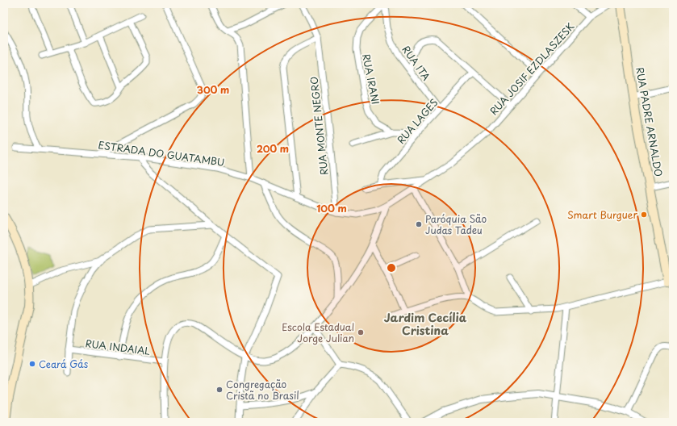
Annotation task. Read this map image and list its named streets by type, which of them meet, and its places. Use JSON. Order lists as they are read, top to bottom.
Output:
{
  "streets": {
    "main road": ["RUA PADRE ARNALDO"],
    "street": [
      "RUA ITA",
      "RUA JOSIF EZDLASZESK",
      "RUA IRANI",
      "RUA LAGES",
      "RUA MONTE NEGRO",
      "ESTRADA DO GUATAMBU",
      "RUA INDAIAL"
    ]
  },
  "crossings": [
    ["RUA ITA", "RUA IRANI"],
    ["RUA ITA", "RUA LAGES"],
    ["RUA JOSIF EZDLASZESK", "ESTRADA DO GUATAMBU"],
    ["RUA IRANI", "RUA LAGES"],
    ["RUA MONTE NEGRO", "ESTRADA DO GUATAMBU"]
  ],
  "districts": ["Jardim Cecília Cristina"],
  "places": [
    "Smart Burguer",
    "Paróquia São Judas Tadeu",
    "Escola Estadual Jorge Julian",
    "Ceará Gás",
    "Congregação Cristã no Brasil"
  ],
  "rings": ["300 m", "200 m", "100 m"]
}
